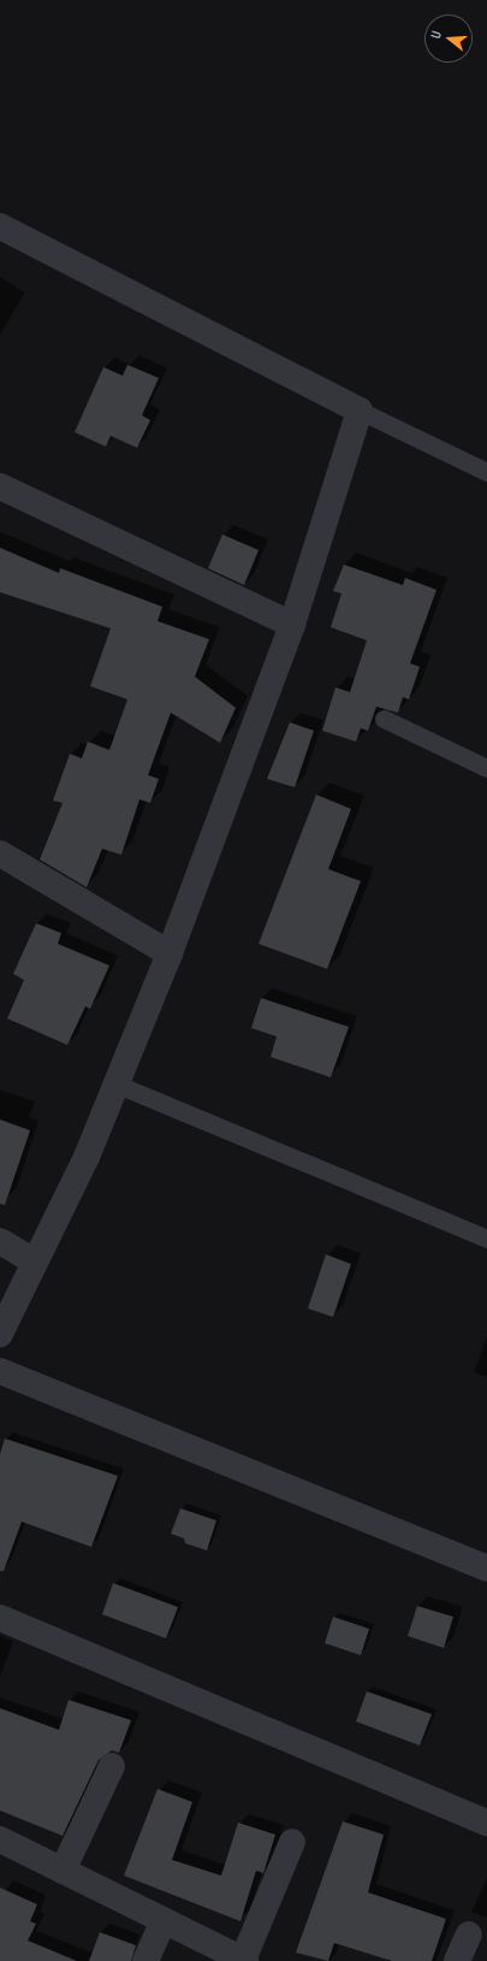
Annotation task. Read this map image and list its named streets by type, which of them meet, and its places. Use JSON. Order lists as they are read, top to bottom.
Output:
{
  "north": "left"
}
